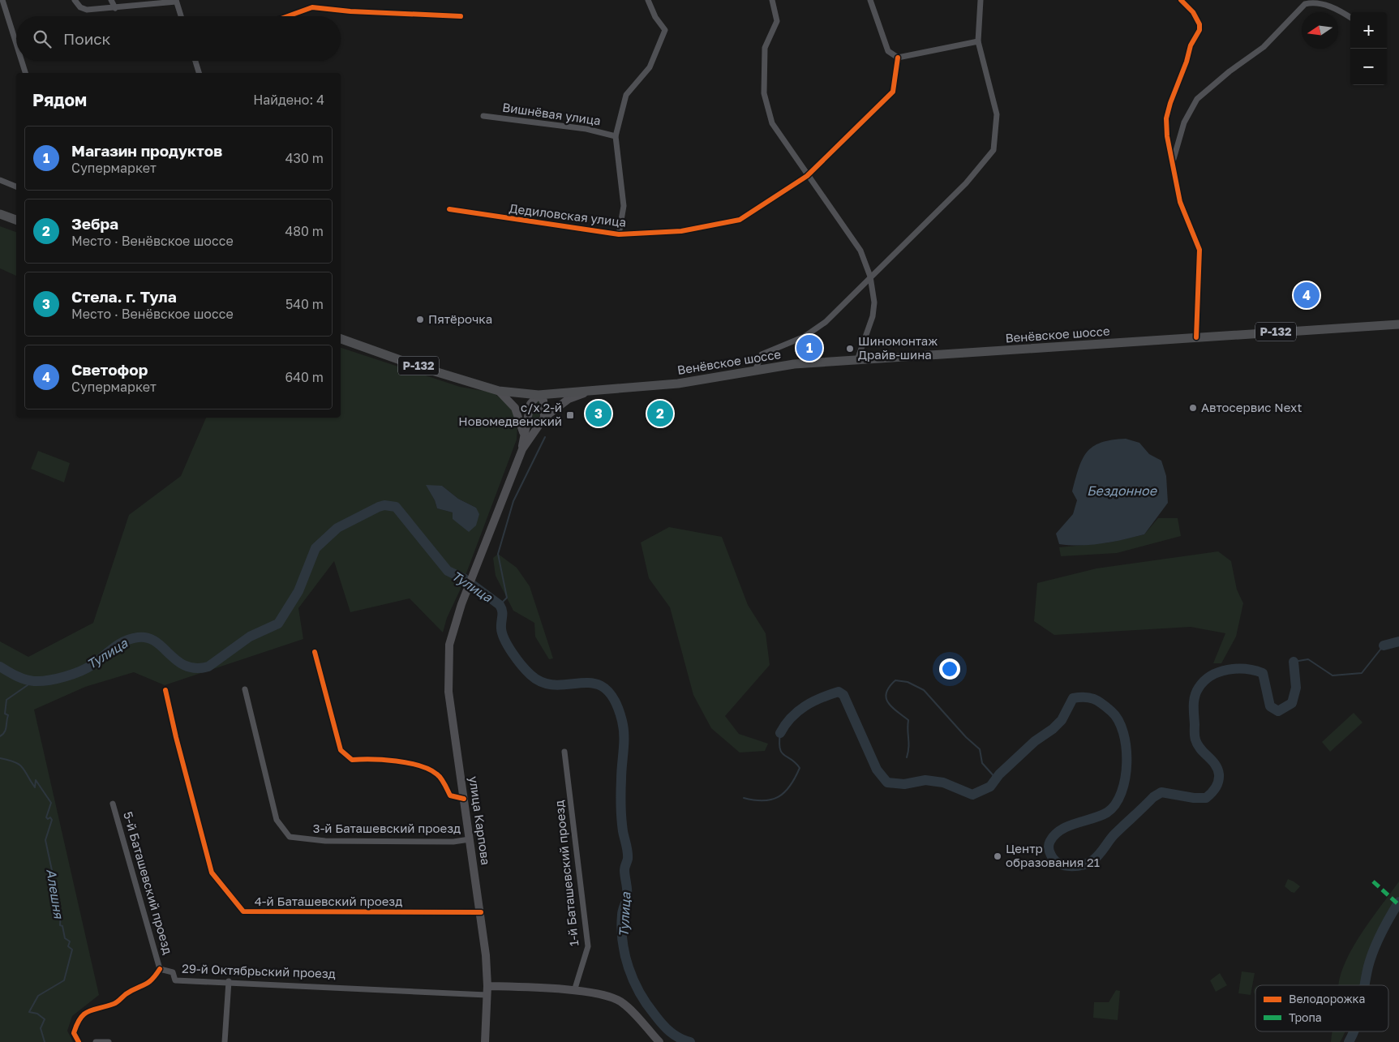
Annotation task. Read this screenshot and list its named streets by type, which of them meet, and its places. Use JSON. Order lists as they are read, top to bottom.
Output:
{
  "streets": {
    "main road": [
      "Р-132",
      "Венёвское шоссе",
      "улица Карпова",
      "29-й Октябрьский проезд"
    ],
    "street": [
      "Вишнёвая улица",
      "Дедиловская улица",
      "3-й Баташевский проезд",
      "1-й Баташевский проезд",
      "5-й Баташевский проезд",
      "4-й Баташевский проезд"
    ]
  },
  "crossings": [
    ["улица Карпова", "3-й Баташевский проезд"],
    ["улица Карпова", "4-й Баташевский проезд"],
    ["улица Карпова", "29-й Октябрьский проезд"],
    ["1-й Баташевский проезд", "29-й Октябрьский проезд"],
    ["5-й Баташевский проезд", "29-й Октябрьский проезд"]
  ],
  "water": ["Бездонное", "Тулица", "Алешня"],
  "places": {
    "other": [
      "Пятёрочка",
      "Шиномонтаж Драйв-шина",
      "Автосервис Next",
      "Центр образования 21"
    ],
    "transit": ["с/х 2-й Новомедвенский"]
  },
  "legend": ["Велодорожка", "Тропа"],
  "north": "left",
  "page": {
    "map_buttons": ["+", "−"],
    "search": "Поиск",
    "heading": ["Рядом", "Найдено: 4"],
    "list": [
      {
        "mark": "1",
        "name": "Магазин продуктов",
        "note": "Супермаркет",
        "value": "430 m"
      },
      {
        "mark": "2",
        "name": "Зебра",
        "note": "Место · Венёвское шоссе",
        "value": "480 m"
      },
      {
        "mark": "3",
        "name": "Стела. г. Тула",
        "note": "Место · Венёвское шоссе",
        "value": "540 m"
      },
      {
        "mark": "4",
        "name": "Светофор",
        "note": "Супермаркет",
        "value": "640 m"
      }
    ],
    "pins": [
      "4",
      "1",
      "2",
      "3"
    ]
  }
}
